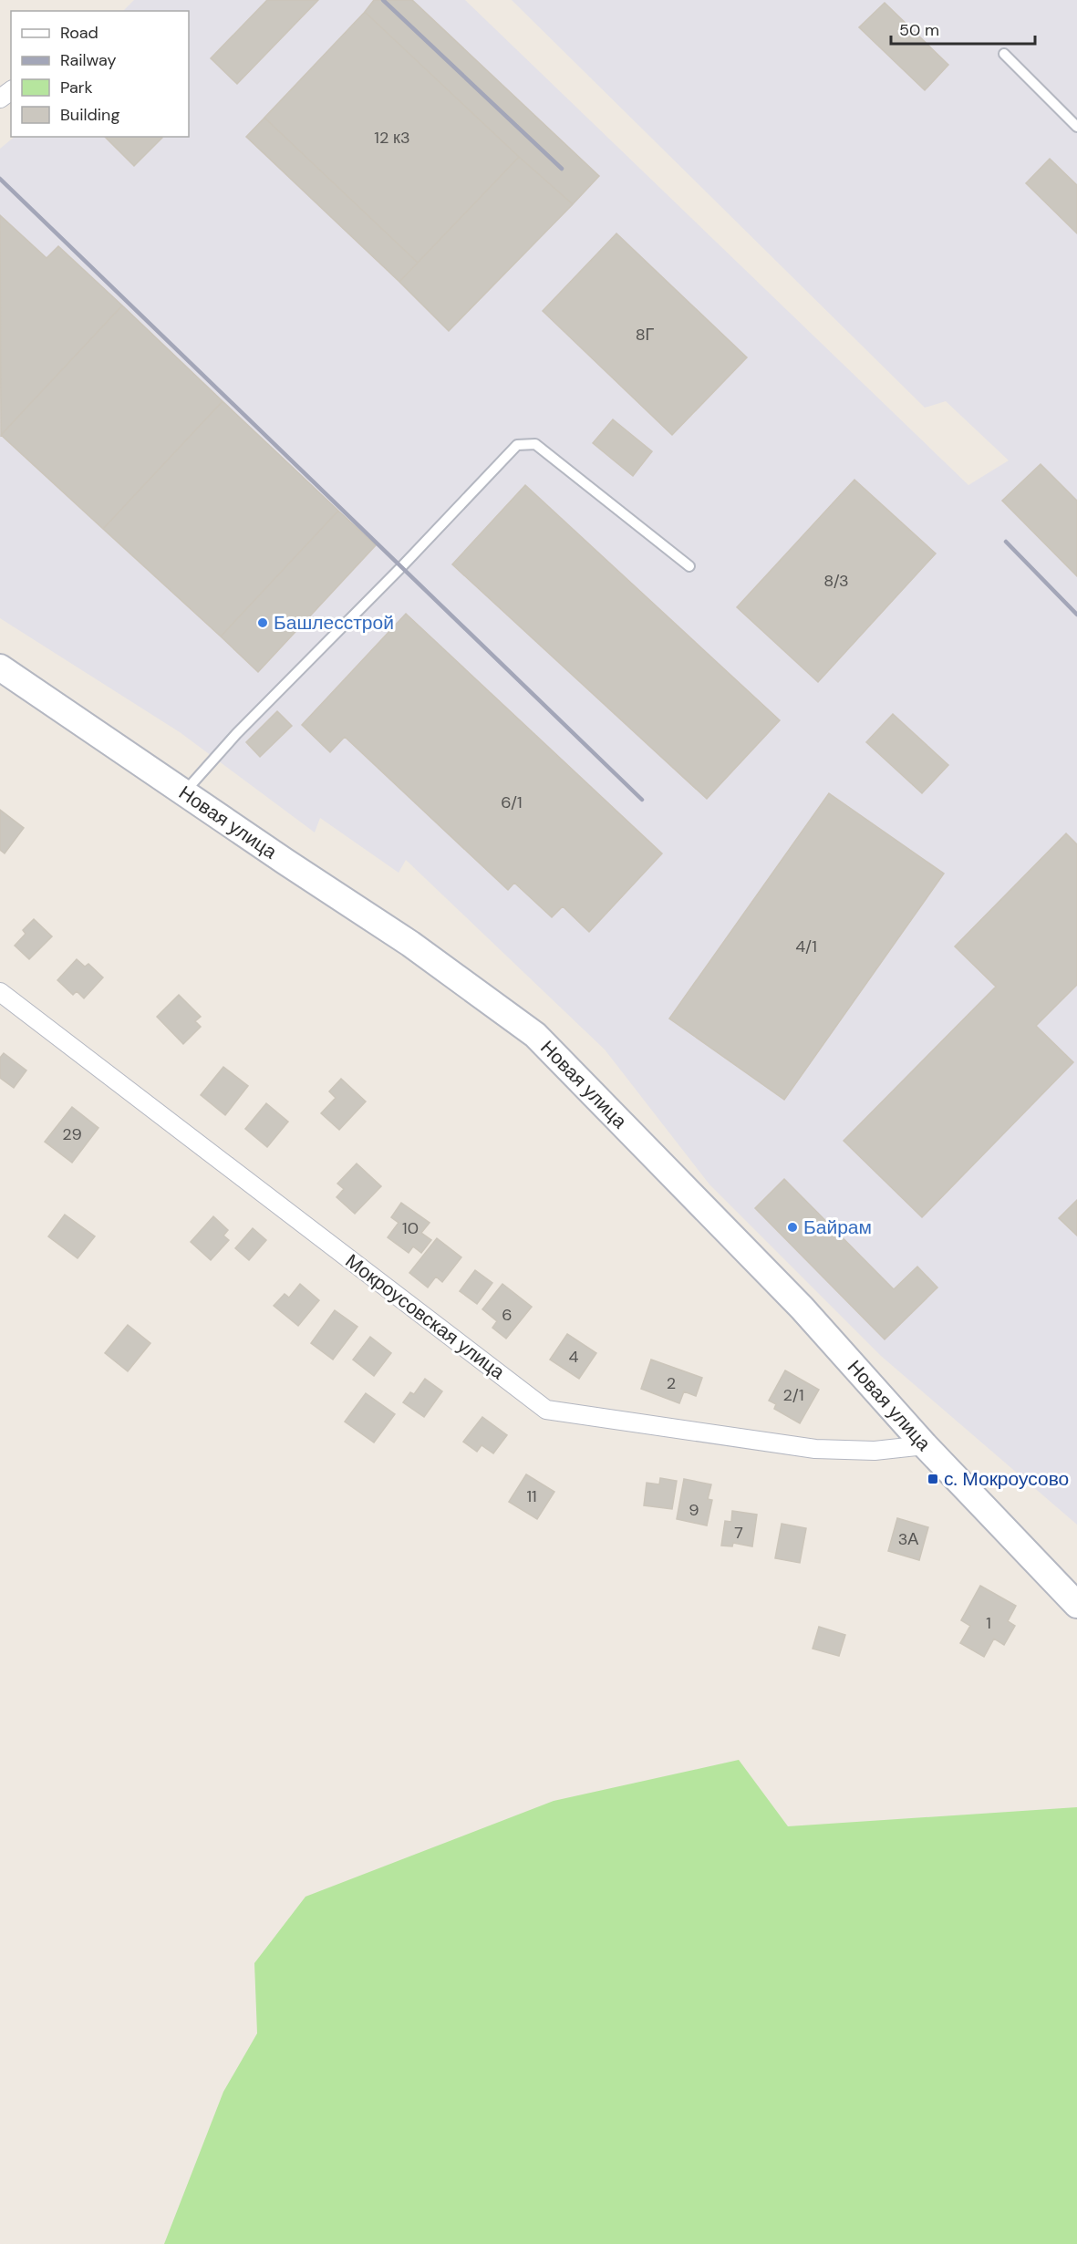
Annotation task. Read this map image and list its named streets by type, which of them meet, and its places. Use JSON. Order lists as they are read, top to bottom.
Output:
{
  "streets": {
    "main road": ["Новая улица"],
    "street": ["Мокроусовская улица"]
  },
  "crossings": [
    ["Новая улица", "Мокроусовская улица"]
  ],
  "places": {
    "other": ["Башлесстрой", "Байрам"],
    "transit": ["с. Мокроусово"]
  },
  "house_numbers": [
    "12 к3",
    "8Г",
    "8/3",
    "6/1",
    "4/1",
    "29",
    "10",
    "6",
    "4",
    "2",
    "2/1",
    "11",
    "9",
    "7",
    "3А",
    "1"
  ],
  "legend": [
    "Road",
    "Railway",
    "Park",
    "Building"
  ],
  "scale_bar": "50 m"
}
